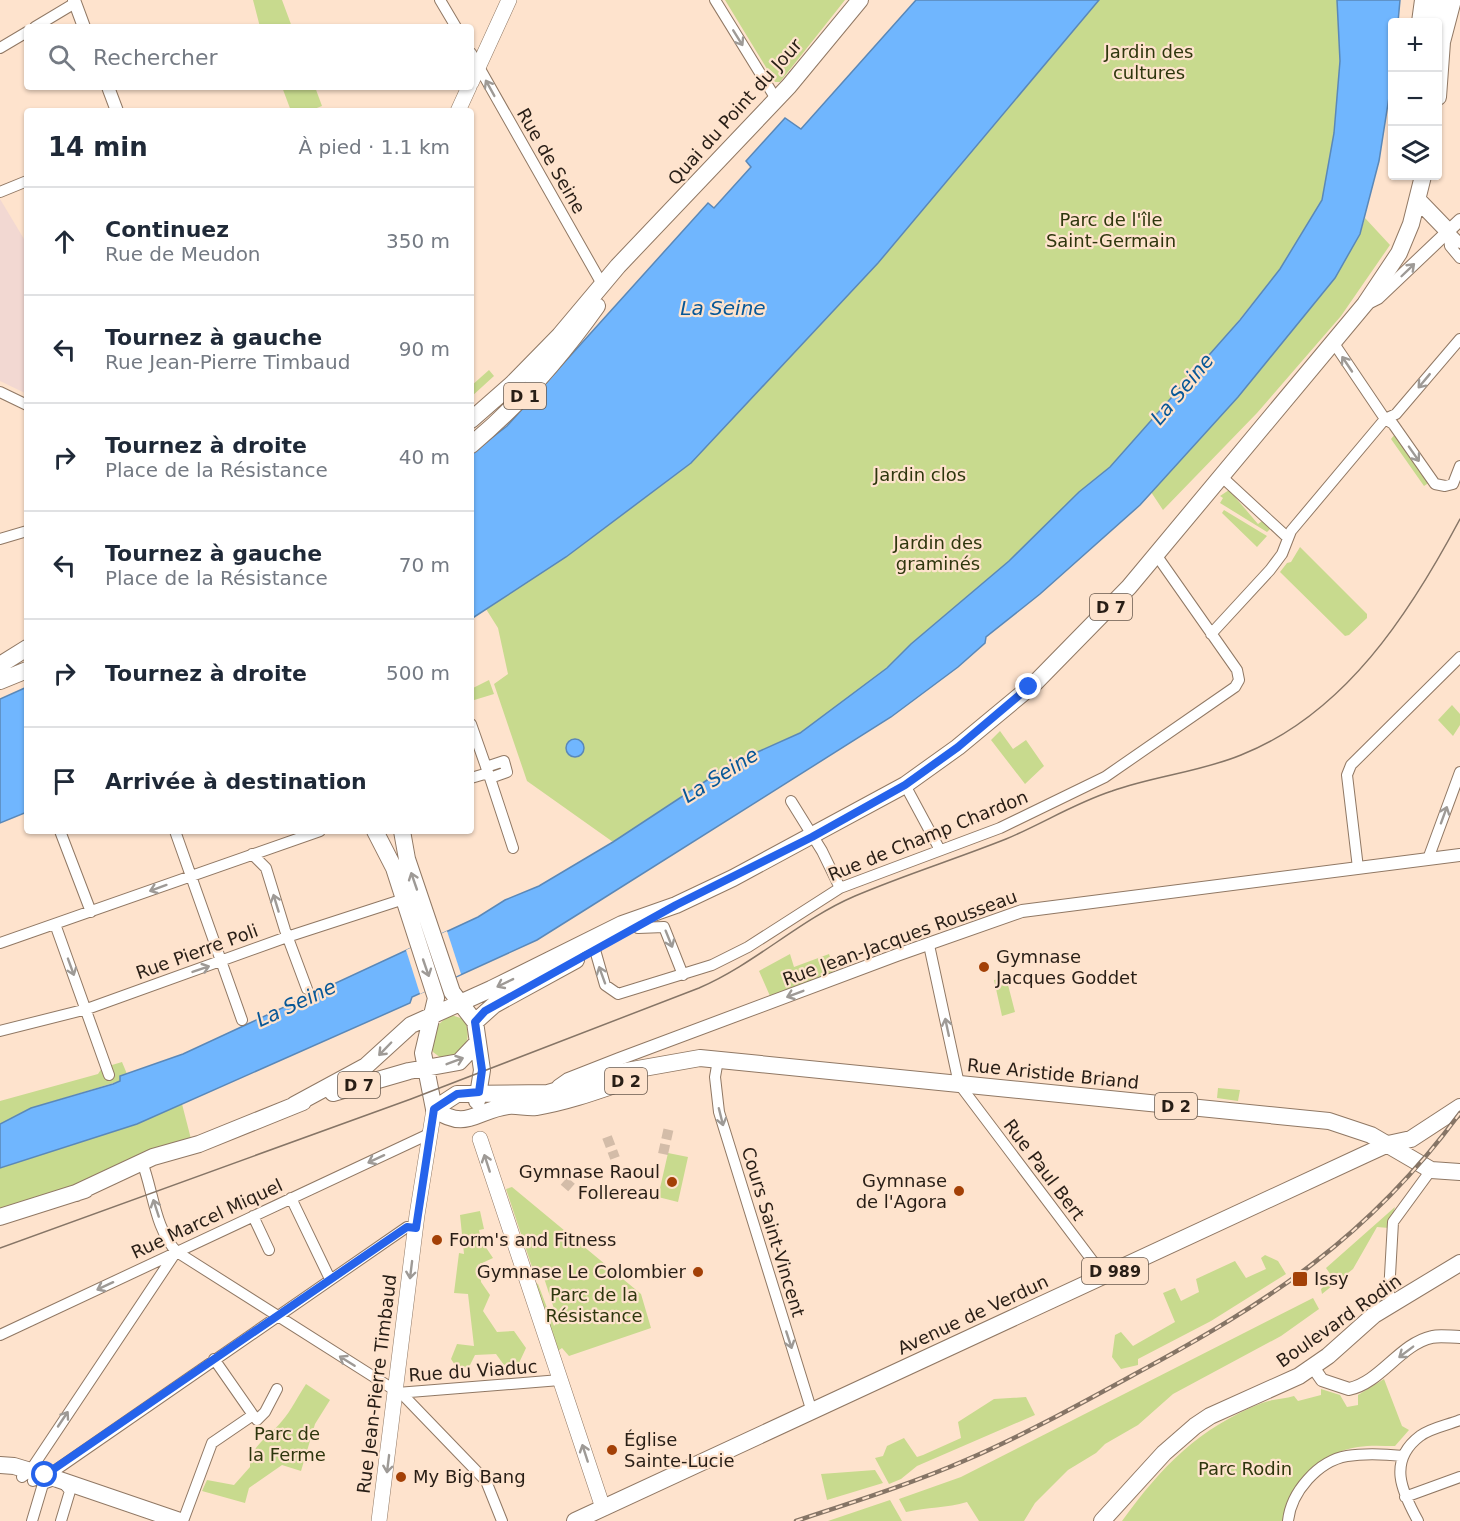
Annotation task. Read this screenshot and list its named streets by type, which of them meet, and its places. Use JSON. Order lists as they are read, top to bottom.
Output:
{
  "streets": {
    "main road": [
      "Quai du Point du Jour",
      "D 1",
      "D 7",
      "Rue Aristide Briand",
      "D 2",
      "D 989",
      "Avenue de Verdun",
      "Boulevard Rodin",
      "Rue Jean-Pierre Timbaud"
    ],
    "street": [
      "Rue de Seine",
      "Rue de Champ Chardon",
      "Rue Jean-Jacques Rousseau",
      "Rue Pierre Poli",
      "Rue Paul Bert",
      "Rue Marcel Miquel",
      "Cours Saint-Vincent",
      "Rue du Viaduc"
    ]
  },
  "crossings": [
    ["Quai du Point du Jour", "Rue de Seine"],
    ["Quai du Point du Jour", "D 1"],
    ["D 7", "Rue de Champ Chardon"],
    ["Rue Jean-Jacques Rousseau", "Rue Aristide Briand"],
    ["Rue Aristide Briand", "D 2"],
    ["Rue Aristide Briand", "Rue Paul Bert"],
    ["Rue Aristide Briand", "Cours Saint-Vincent"],
    ["Rue Aristide Briand", "D 989"],
    ["Rue Aristide Briand", "Avenue de Verdun"],
    ["Rue Aristide Briand", "Rue Jean-Pierre Timbaud"],
    ["D 2", "D 989"],
    ["D 2", "Avenue de Verdun"],
    ["Rue Paul Bert", "Avenue de Verdun"],
    ["Rue Marcel Miquel", "Rue du Viaduc"],
    ["Rue Marcel Miquel", "Rue Jean-Pierre Timbaud"],
    ["Cours Saint-Vincent", "Avenue de Verdun"],
    ["D 989", "Avenue de Verdun"],
    ["Rue du Viaduc", "Rue Jean-Pierre Timbaud"]
  ],
  "one_way": [
    "Rue de Seine",
    "Rue Jean-Jacques Rousseau",
    "Cours Saint-Vincent",
    "Rue Jean-Pierre Timbaud"
  ],
  "water": ["La Seine"],
  "parks": [
    "Jardin des cultures",
    "Parc de l'île Saint-Germain",
    "Jardin clos",
    "Jardin des graminés",
    "Parc de la Résistance",
    "Parc de la Ferme",
    "Parc Rodin"
  ],
  "places": {
    "other": [
      "Gymnase Jacques Goddet",
      "Gymnase Raoul Follereau",
      "Gymnase de l'Agora",
      "Form's and Fitness",
      "Gymnase Le Colombier",
      "Église Sainte-Lucie",
      "My Big Bang"
    ],
    "transit": ["Issy"]
  },
  "page": {
    "map_buttons": ["+", "−"],
    "search": "Rechercher",
    "heading": ["14 min", "À pied · 1.1 km"],
    "list": [
      ["Continuez", "Rue de Meudon", "350 m"],
      ["Tournez à gauche", "Rue Jean-Pierre Timbaud", "90 m"],
      ["Tournez à droite", "Place de la Résistance", "40 m"],
      ["Tournez à gauche", "Place de la Résistance", "70 m"],
      ["Tournez à droite", "500 m"],
      "Arrivée à destination"
    ]
  }
}
